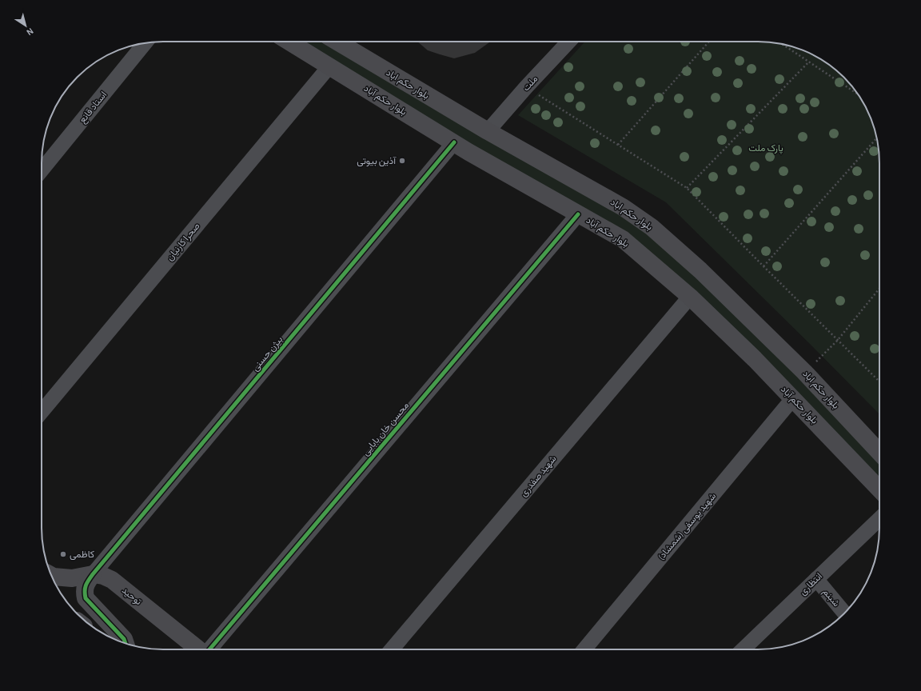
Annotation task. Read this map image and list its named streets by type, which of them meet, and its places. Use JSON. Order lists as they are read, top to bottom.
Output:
{
  "streets": {
    "main road": ["بلوار حکم اباد", "بلوار حکم آباد", "توحید"],
    "street": [
      "ملت",
      "استاد قانع",
      "صحرا کارنیان",
      "بیژن حسنی",
      "محسن خان بابایی",
      "شهید صفدری",
      "شهید یوسفی (شمشاد)",
      "انتظاری",
      "شبنم"
    ]
  },
  "crossings": [
    ["ملت", "بلوار حکم اباد"],
    ["بلوار حکم آباد", "صحرا کارنیان"],
    ["بلوار حکم آباد", "بیژن حسنی"],
    ["بلوار حکم آباد", "محسن خان بابایی"],
    ["بلوار حکم آباد", "شهید صفدری"],
    ["بلوار حکم آباد", "شهید یوسفی (شمشاد)"],
    ["بیژن حسنی", "توحید"],
    ["انتظاری", "شبنم"]
  ],
  "parks": ["پارک ملت"],
  "places": ["آذین بیوتی", "کاظمی"],
  "north": "bottom right"
}
